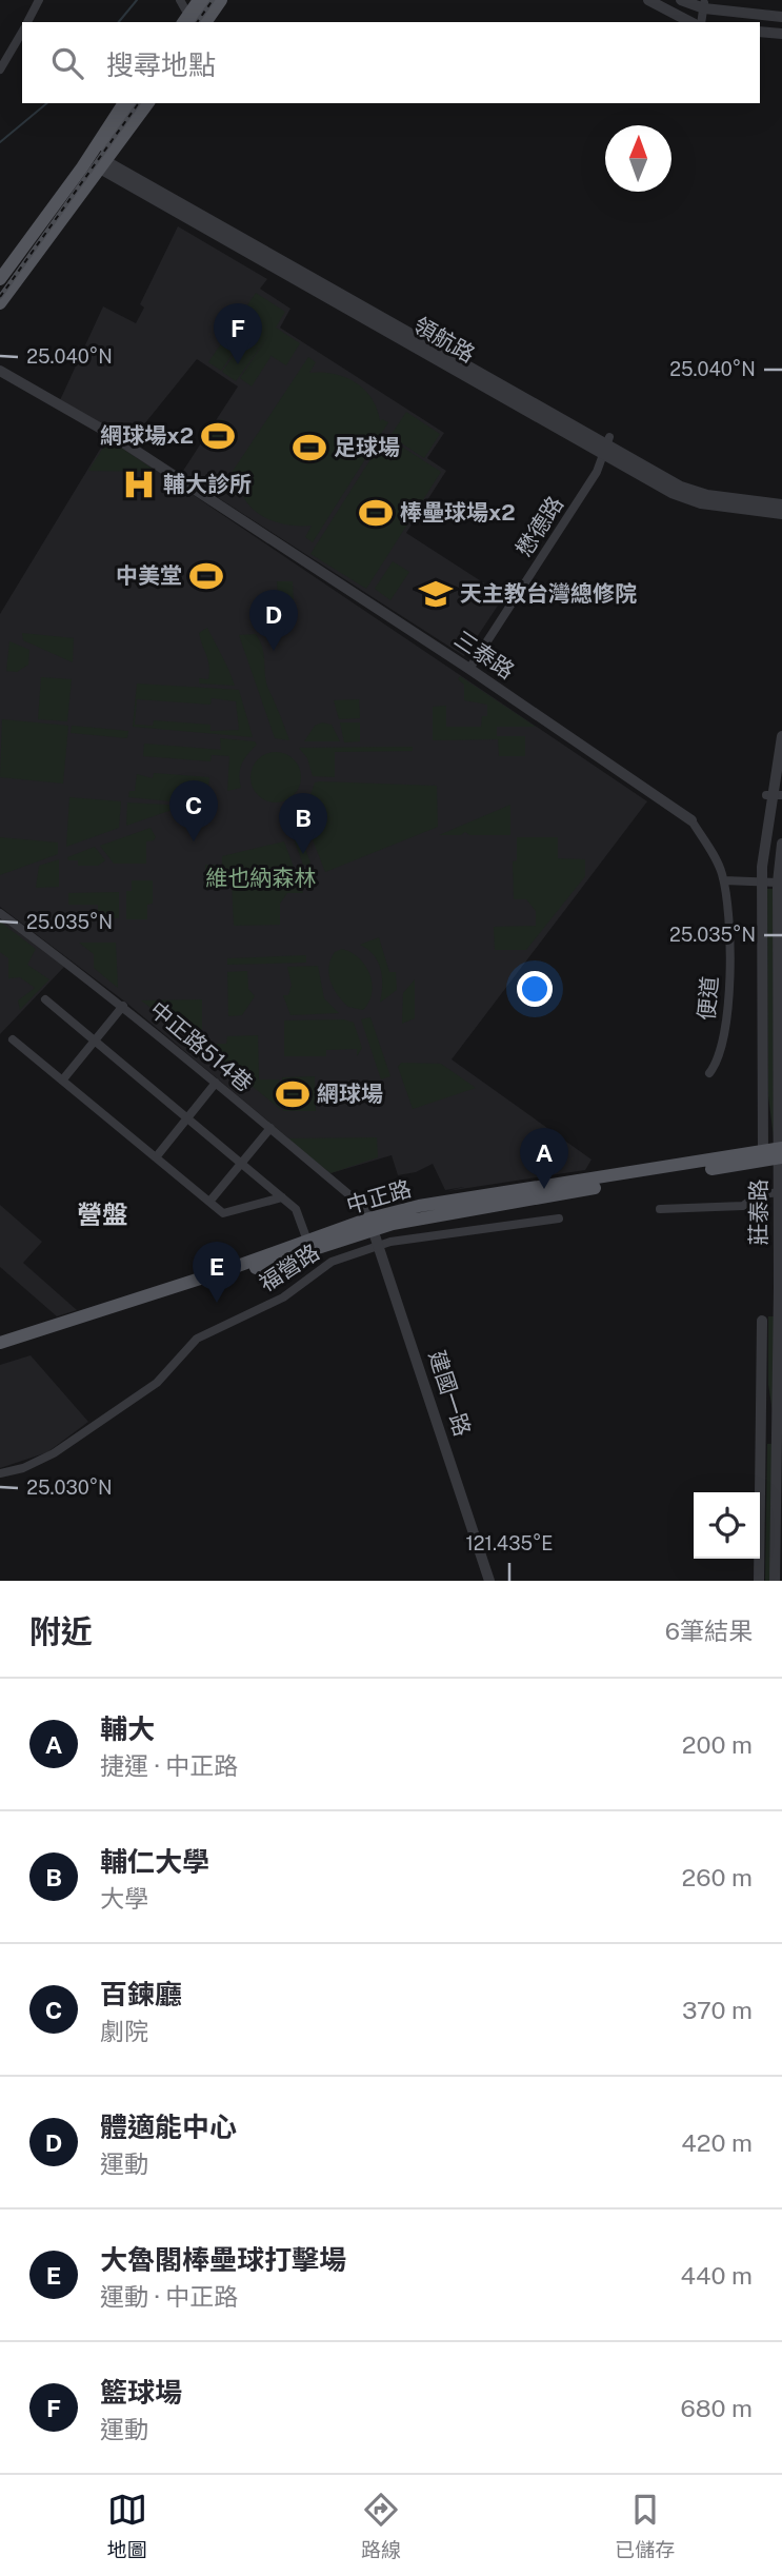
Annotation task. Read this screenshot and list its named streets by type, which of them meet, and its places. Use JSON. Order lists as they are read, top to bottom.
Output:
{
  "streets": {
    "main road": ["中正路"],
    "street": [
      "領航路",
      "懋德路",
      "三泰路",
      "便道",
      "中正路514巷",
      "莊泰路",
      "福營路",
      "建國一路"
    ]
  },
  "crossings": [
    ["領航路", "懋德路"],
    ["懋德路", "三泰路"],
    ["三泰路", "便道"],
    ["中正路514巷", "中正路"],
    ["中正路514巷", "建國一路"],
    ["中正路", "莊泰路"],
    ["中正路", "建國一路"],
    ["福營路", "建國一路"]
  ],
  "districts": ["營盤"],
  "parks": ["維也納森林"],
  "places": {
    "sports": [
      "網球場x2",
      "足球場",
      "棒壘球場x2",
      "中美堂",
      "網球場"
    ],
    "hospital": ["輔大診所"],
    "school or university": ["天主教台灣總修院"]
  },
  "north": "top",
  "page": {
    "search": "搜尋地點",
    "pins": [
      "F",
      "D",
      "C",
      "B",
      "A",
      "E"
    ],
    "heading": ["附近", "6筆結果"],
    "list": [
      {
        "mark": "A",
        "name": "輔大",
        "note": "捷運 · 中正路",
        "value": "200 m"
      },
      {
        "mark": "B",
        "name": "輔仁大學",
        "note": "大學",
        "value": "260 m"
      },
      {
        "mark": "C",
        "name": "百鍊廳",
        "note": "劇院",
        "value": "370 m"
      },
      {
        "mark": "D",
        "name": "體適能中心",
        "note": "運動",
        "value": "420 m"
      },
      {
        "mark": "E",
        "name": "大魯閣棒壘球打擊場",
        "note": "運動 · 中正路",
        "value": "440 m"
      },
      {
        "mark": "F",
        "name": "籃球場",
        "note": "運動",
        "value": "680 m"
      }
    ],
    "nav": ["地圖", "路線", "已儲存"]
  },
  "coordinates": [
    "25.040°N",
    "25.035°N",
    "25.030°N",
    "121.435°E"
  ]
}
